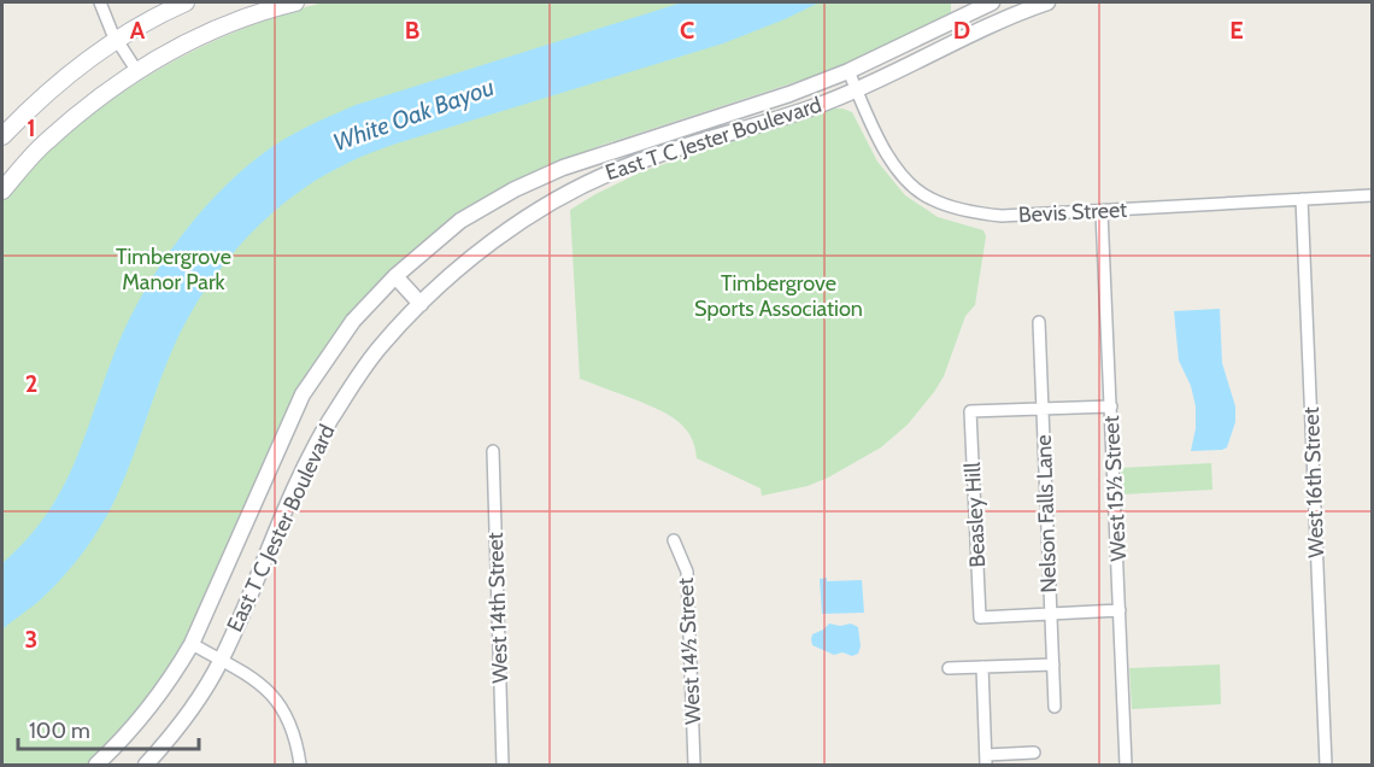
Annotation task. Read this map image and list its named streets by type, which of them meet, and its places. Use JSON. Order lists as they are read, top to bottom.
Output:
{
  "streets": {
    "street": [
      "East T C Jester Boulevard",
      "Bevis Street",
      "West 16th Street",
      "West 15½ Street",
      "Nelson Falls Lane",
      "Beasley Hill",
      "West 14th Street",
      "West 14½ Street"
    ]
  },
  "crossings": [
    ["East T C Jester Boulevard", "Bevis Street"],
    ["Bevis Street", "West 16th Street"],
    ["Bevis Street", "West 15½ Street"],
    ["Nelson Falls Lane", "Beasley Hill"]
  ],
  "water": ["White Oak Bayou"],
  "parks": ["Timbergrove Manor Park", "Timbergrove Sports Association"],
  "scale_bar": "100 m",
  "grid": {
    "columns": [
      "A",
      "B",
      "C",
      "D",
      "E"
    ],
    "rows": ["1", "2", "3"]
  }
}
